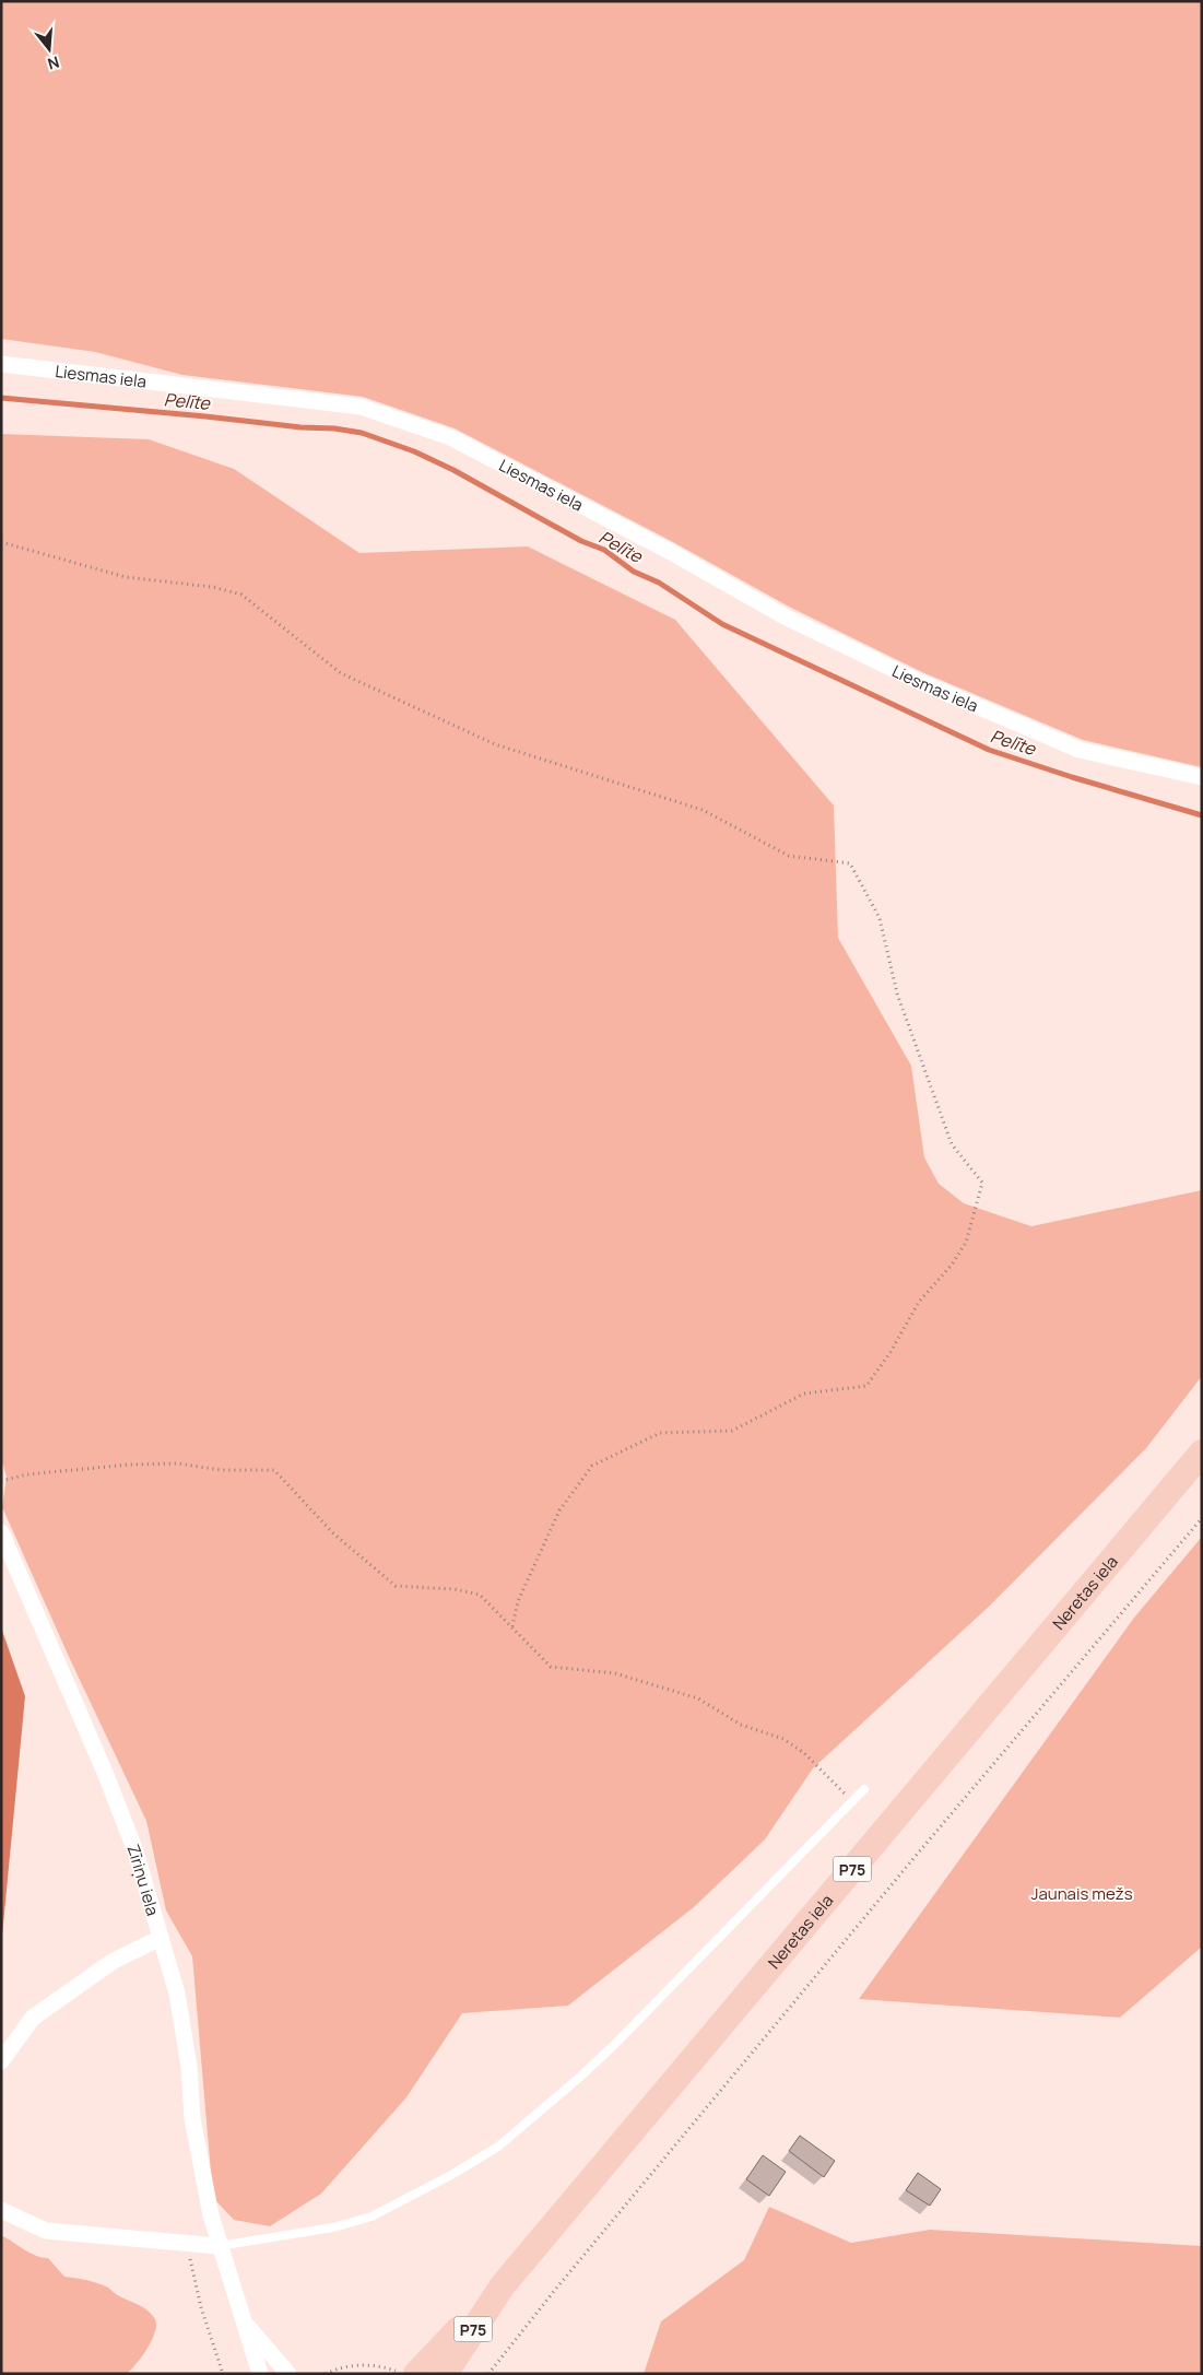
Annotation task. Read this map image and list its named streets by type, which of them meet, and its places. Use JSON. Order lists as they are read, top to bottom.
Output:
{
  "streets": {
    "main road": ["Neretas iela", "P75"],
    "street": ["Liesmas iela", "Zīriņu iela"]
  },
  "water": ["Pelīte"],
  "parks": ["Jaunais mežs"],
  "north": "bottom"
}
